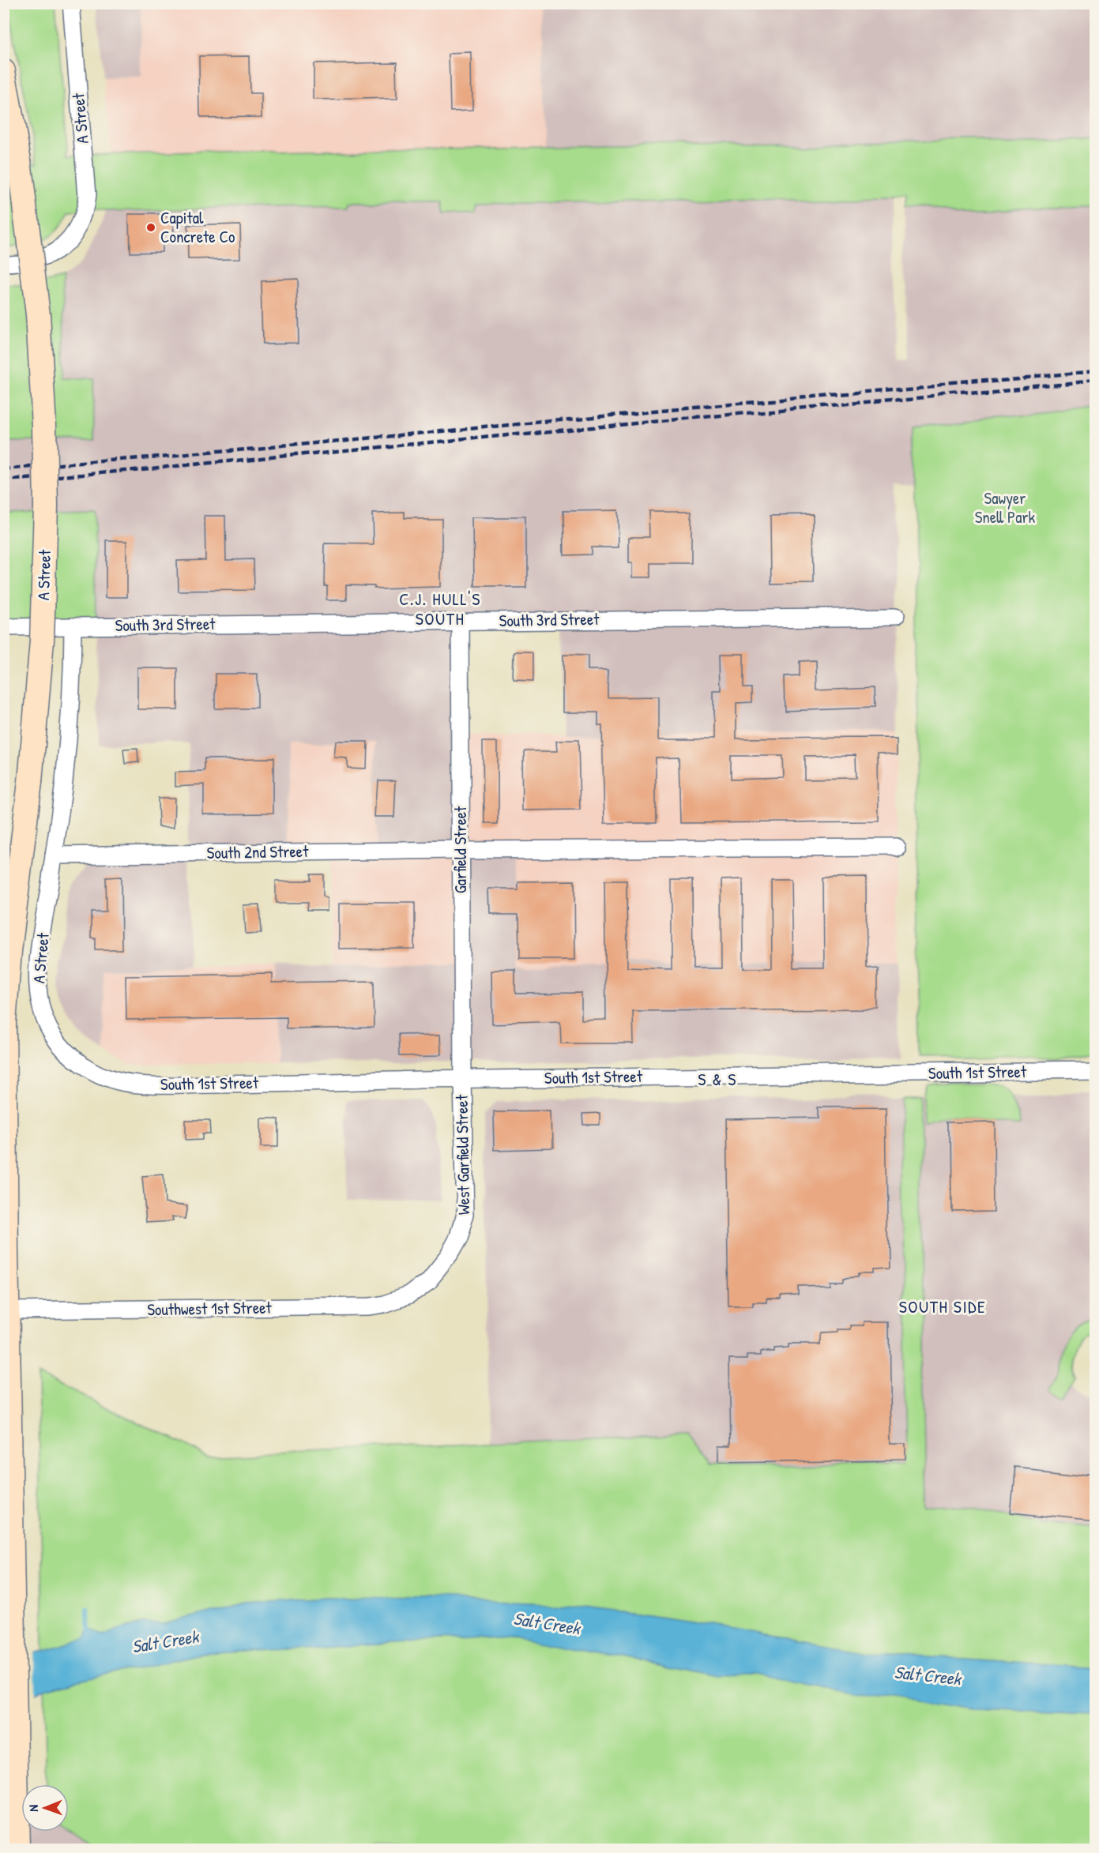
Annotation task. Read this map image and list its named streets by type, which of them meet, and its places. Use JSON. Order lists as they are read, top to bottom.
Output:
{
  "streets": {
    "main road": ["A Street"],
    "street": [
      "South 3rd Street",
      "Garfield Street",
      "South 2nd Street",
      "South 1st Street",
      "West Garfield Street",
      "Southwest 1st Street"
    ]
  },
  "crossings": [
    ["A Street", "South 3rd Street"],
    ["A Street", "South 2nd Street"],
    ["A Street", "South 1st Street"],
    ["A Street", "Southwest 1st Street"],
    ["South 3rd Street", "Garfield Street"],
    ["Garfield Street", "South 2nd Street"],
    ["Garfield Street", "South 1st Street"],
    ["Garfield Street", "West Garfield Street"],
    ["South 1st Street", "West Garfield Street"],
    ["West Garfield Street", "Southwest 1st Street"]
  ],
  "districts": ["C.J. HULL'S SOUTH", "S & S", "SOUTH SIDE"],
  "water": ["Salt Creek"],
  "parks": ["Sawyer Snell Park"],
  "places": ["Capital Concrete Co"],
  "north": "left"
}
